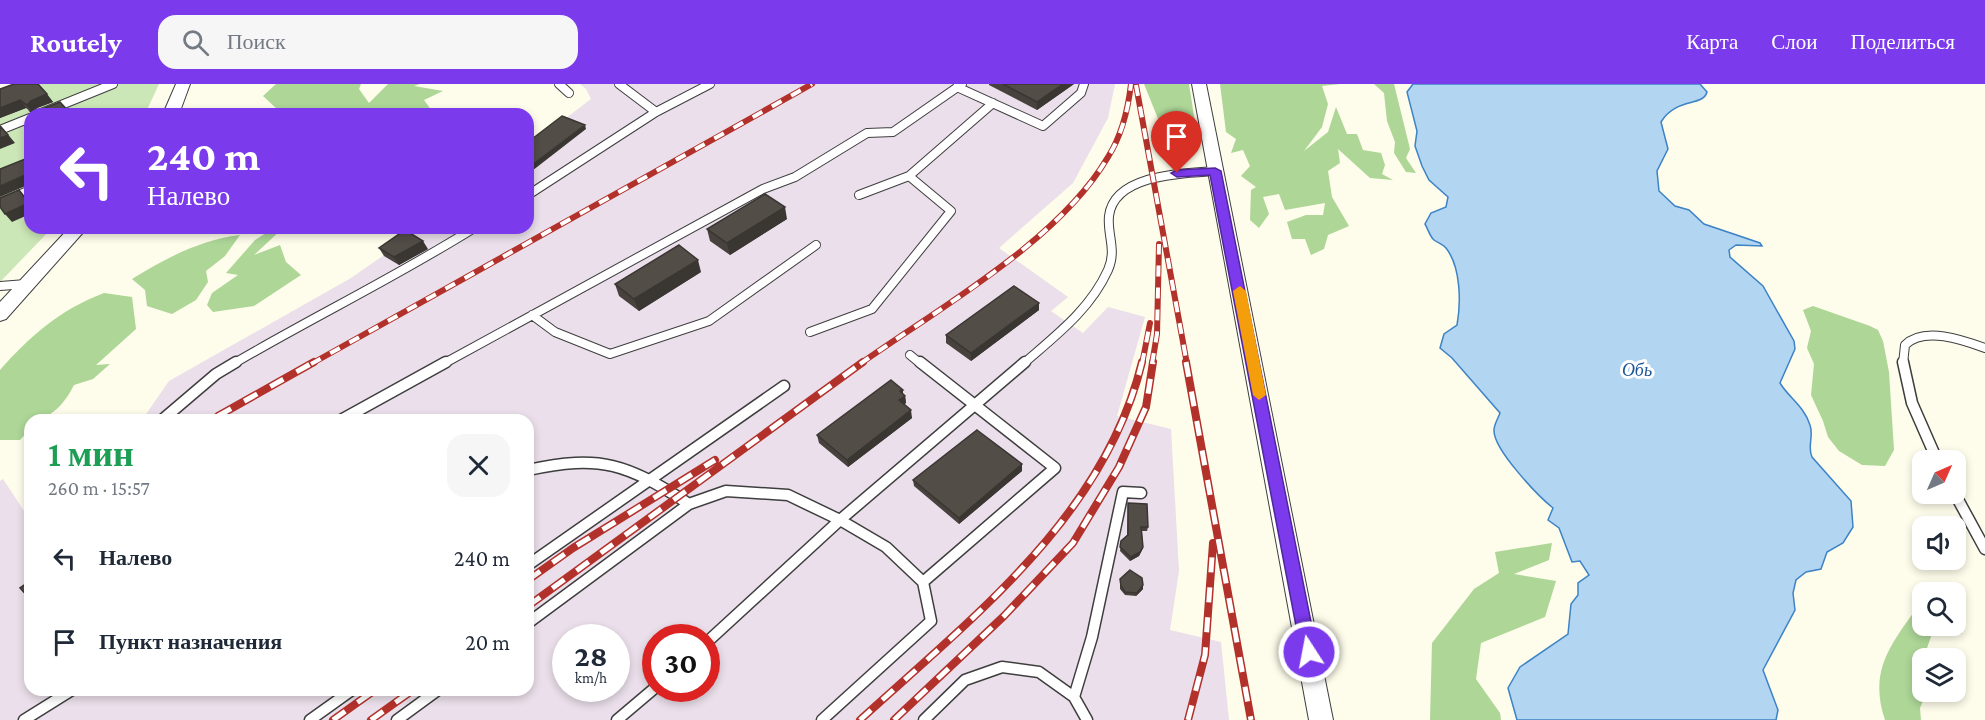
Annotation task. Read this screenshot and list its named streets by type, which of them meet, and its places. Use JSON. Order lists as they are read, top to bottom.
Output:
{
  "water": ["Обь"],
  "north": "top right",
  "page": {
    "header": "Routely",
    "search": "Поиск",
    "nav": ["Карта", "Слои", "Поделиться"],
    "turn": ["240 m", "Налево"],
    "heading": ["1 мин", "260 m · 15:57"],
    "list": [
      {
        "name": "Налево",
        "value": "240 m"
      },
      {
        "name": "Пункт назначения",
        "value": "20 m"
      }
    ],
    "speed": "28 km/h",
    "limit": "30"
  }
}
